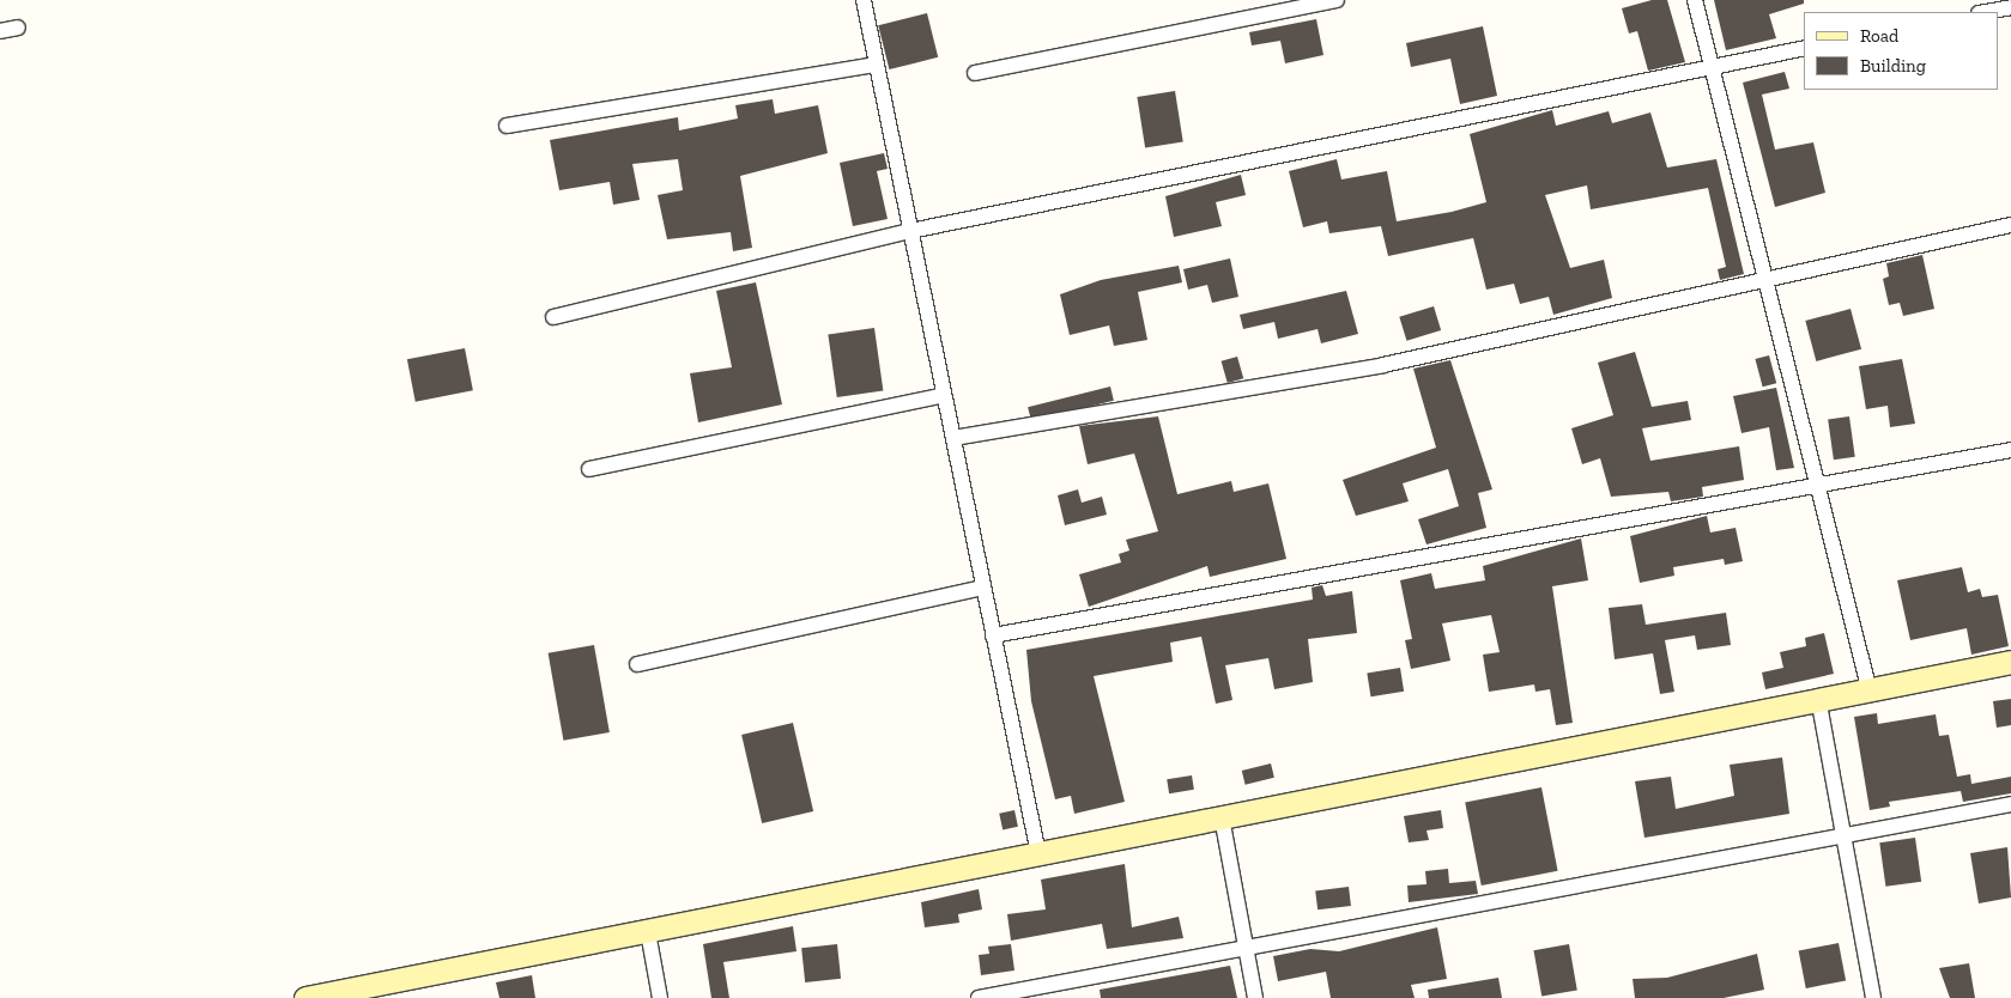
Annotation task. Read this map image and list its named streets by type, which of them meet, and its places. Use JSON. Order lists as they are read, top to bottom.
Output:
{
  "legend": ["Road", "Building"]
}
